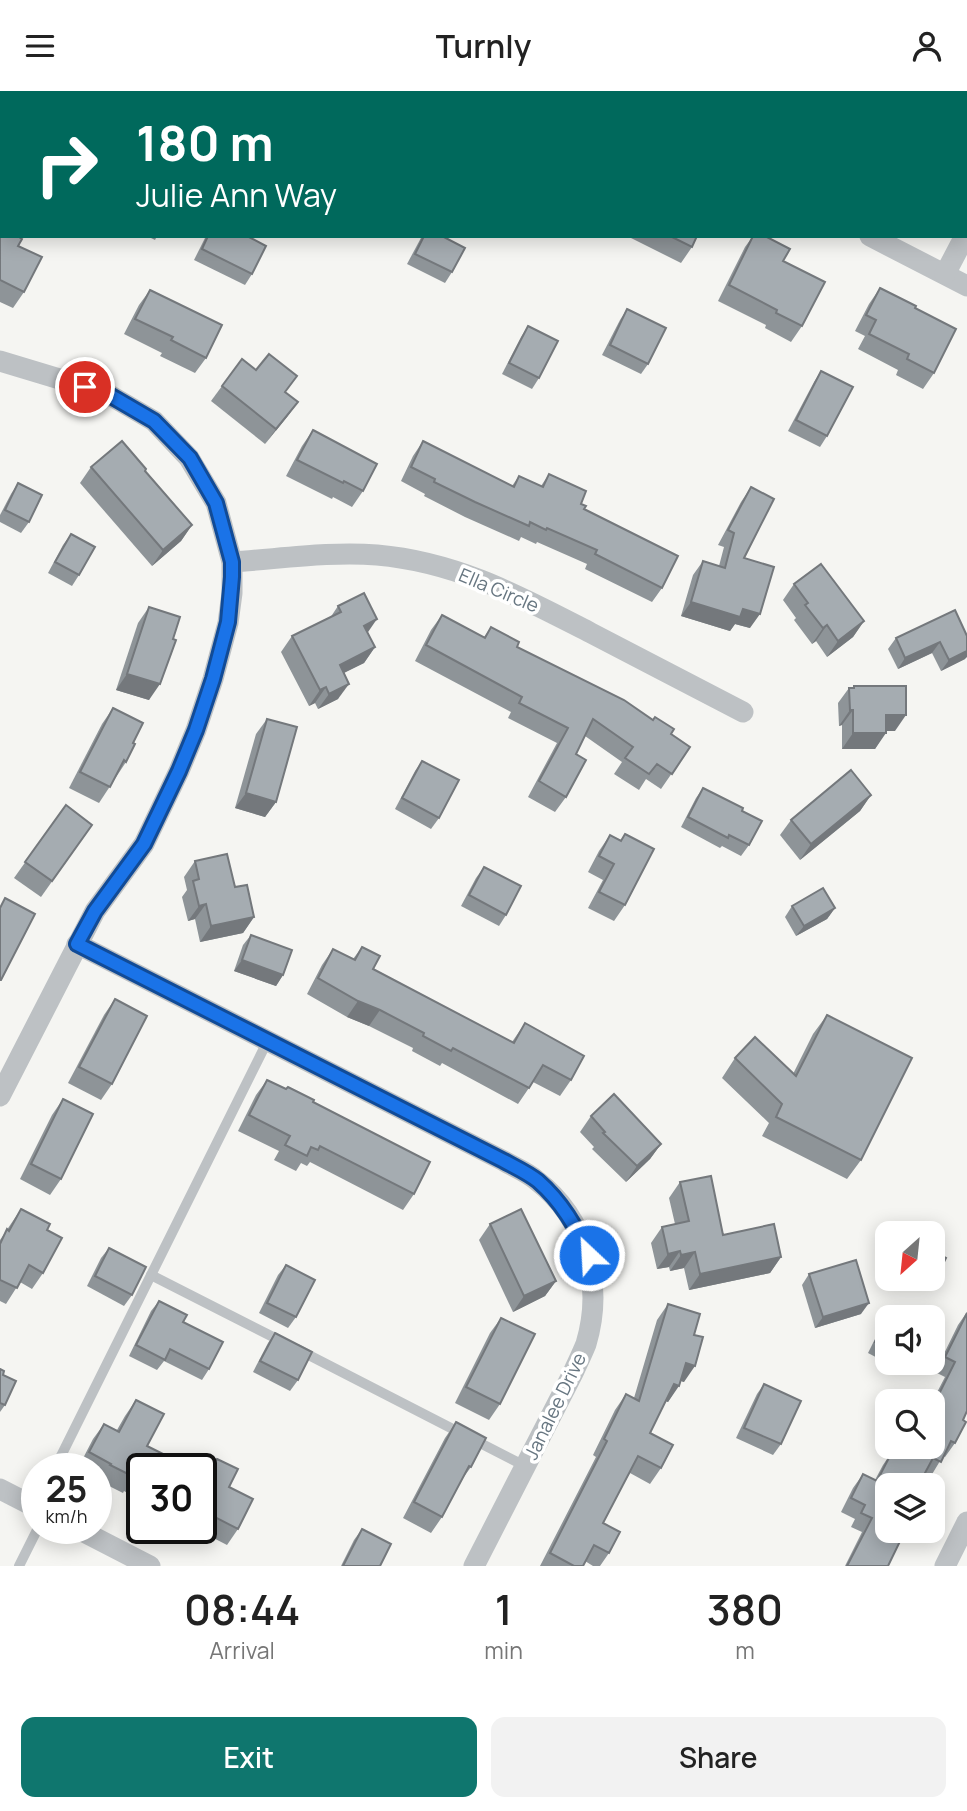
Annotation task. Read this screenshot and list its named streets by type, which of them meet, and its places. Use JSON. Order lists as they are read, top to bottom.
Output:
{
  "streets": {
    "street": ["Ella Circle", "Janalee Drive"]
  },
  "north": "bottom left",
  "page": {
    "header": "Turnly",
    "turn": ["180 m", "Julie Ann Way"],
    "speed": "25 km/h",
    "limit": "30",
    "eta": [
      "08:44",
      "Arrival",
      "1",
      "min",
      "380",
      "m"
    ],
    "buttons": ["Exit", "Share"]
  }
}
